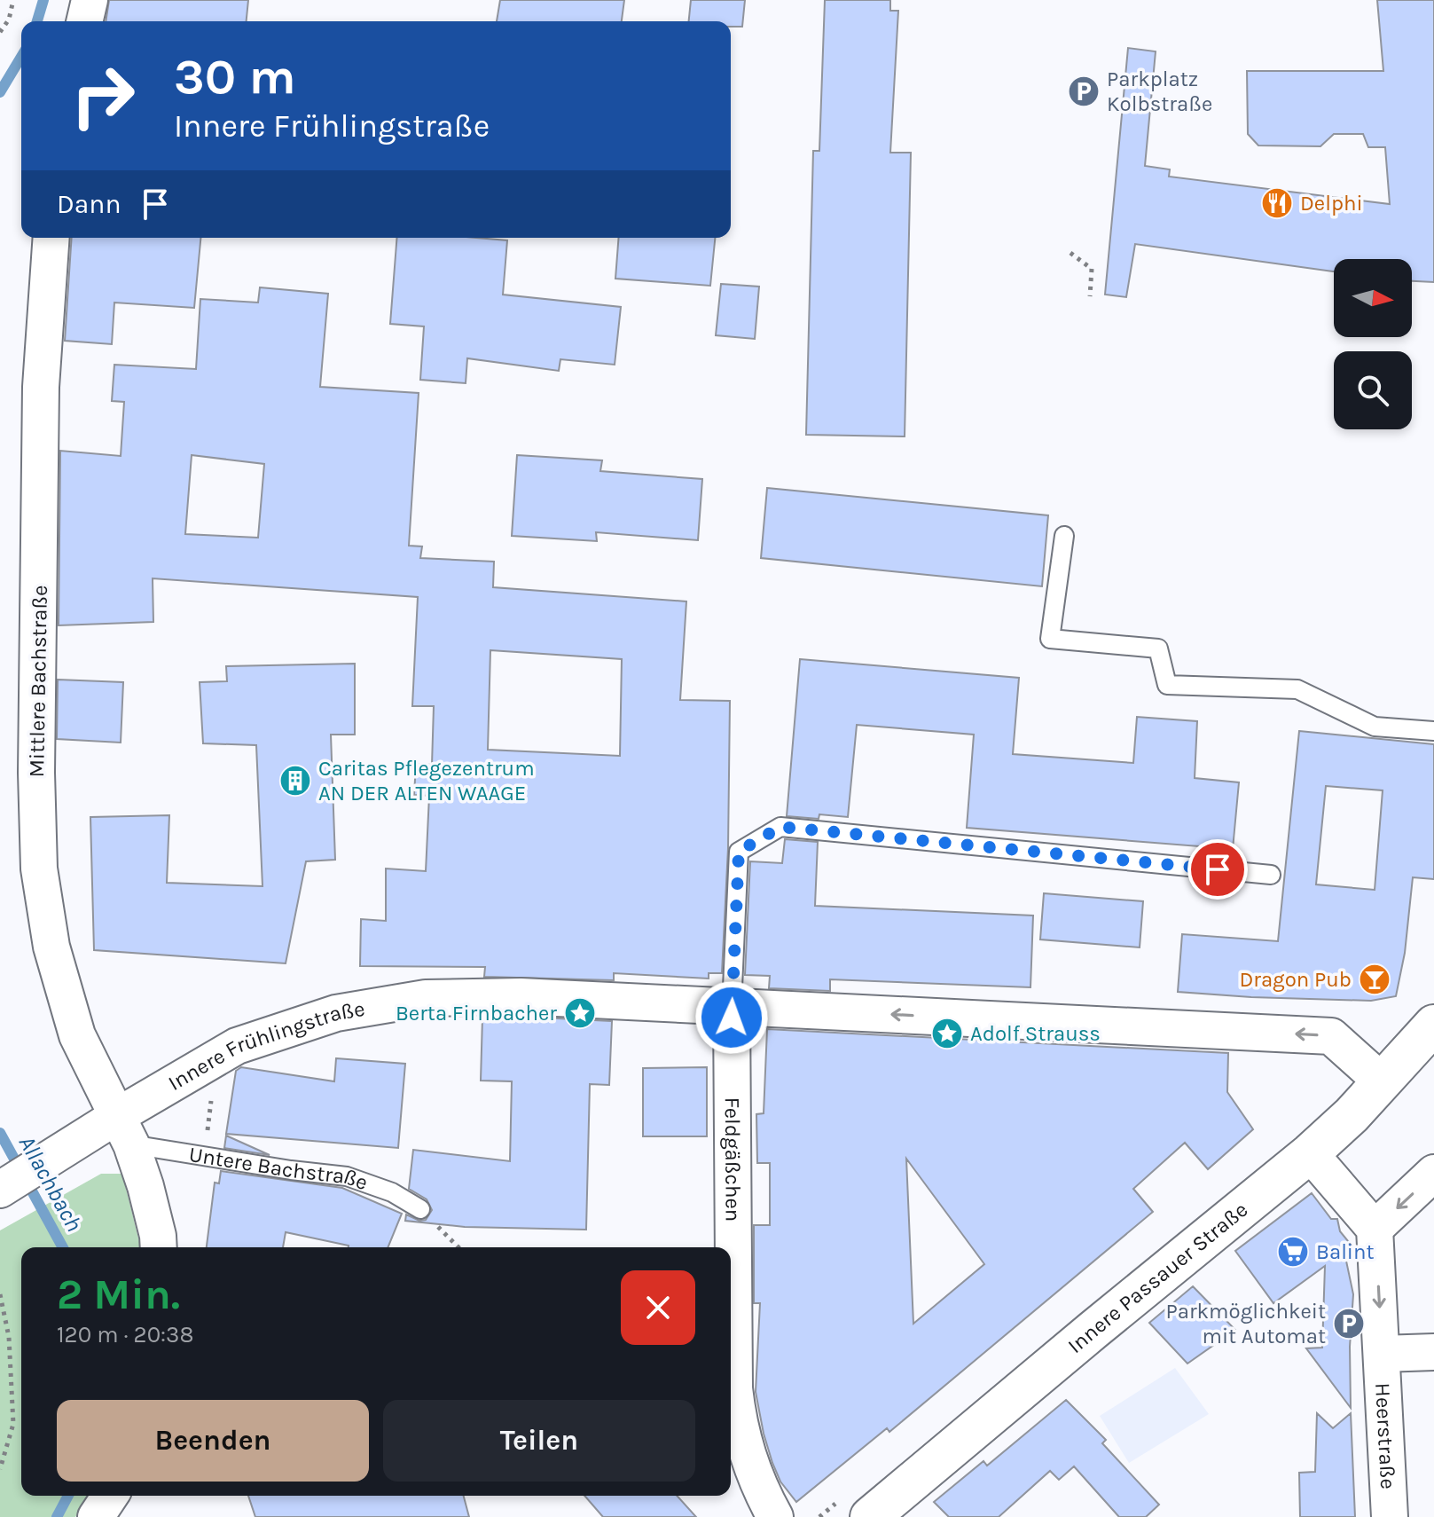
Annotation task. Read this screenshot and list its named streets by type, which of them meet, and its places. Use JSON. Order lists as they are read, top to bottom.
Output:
{
  "streets": {
    "main road": ["Innere Passauer Straße"],
    "street": [
      "Mittlere Bachstraße",
      "Innere Frühlingstraße",
      "Feldgäßchen",
      "Heerstraße"
    ],
    "lane": ["Untere Bachstraße"]
  },
  "crossings": [
    ["Mittlere Bachstraße", "Innere Frühlingstraße"],
    ["Mittlere Bachstraße", "Untere Bachstraße"],
    ["Innere Frühlingstraße", "Feldgäßchen"],
    ["Innere Frühlingstraße", "Untere Bachstraße"],
    ["Innere Frühlingstraße", "Innere Passauer Straße"]
  ],
  "one_way": ["Innere Frühlingstraße", "Heerstraße"],
  "water": ["Allachbach"],
  "places": {
    "parking": ["Parkplatz Kolbstraße", "Parkmöglichkeit mit Automat"],
    "restaurant": ["Delphi"],
    "building": ["Caritas Pflegezentrum AN DER ALTEN WAAGE"],
    "bar": ["Dragon Pub"],
    "place": ["Berta Firnbacher", "Adolf Strauss"],
    "supermarket": ["Balint"]
  },
  "north": "right",
  "page": {
    "turn": ["30 m", "Innere Frühlingstraße"],
    "then": "Dann",
    "heading": ["2 Min.", "120 m · 20:38"],
    "buttons": ["Beenden", "Teilen"]
  }
}
